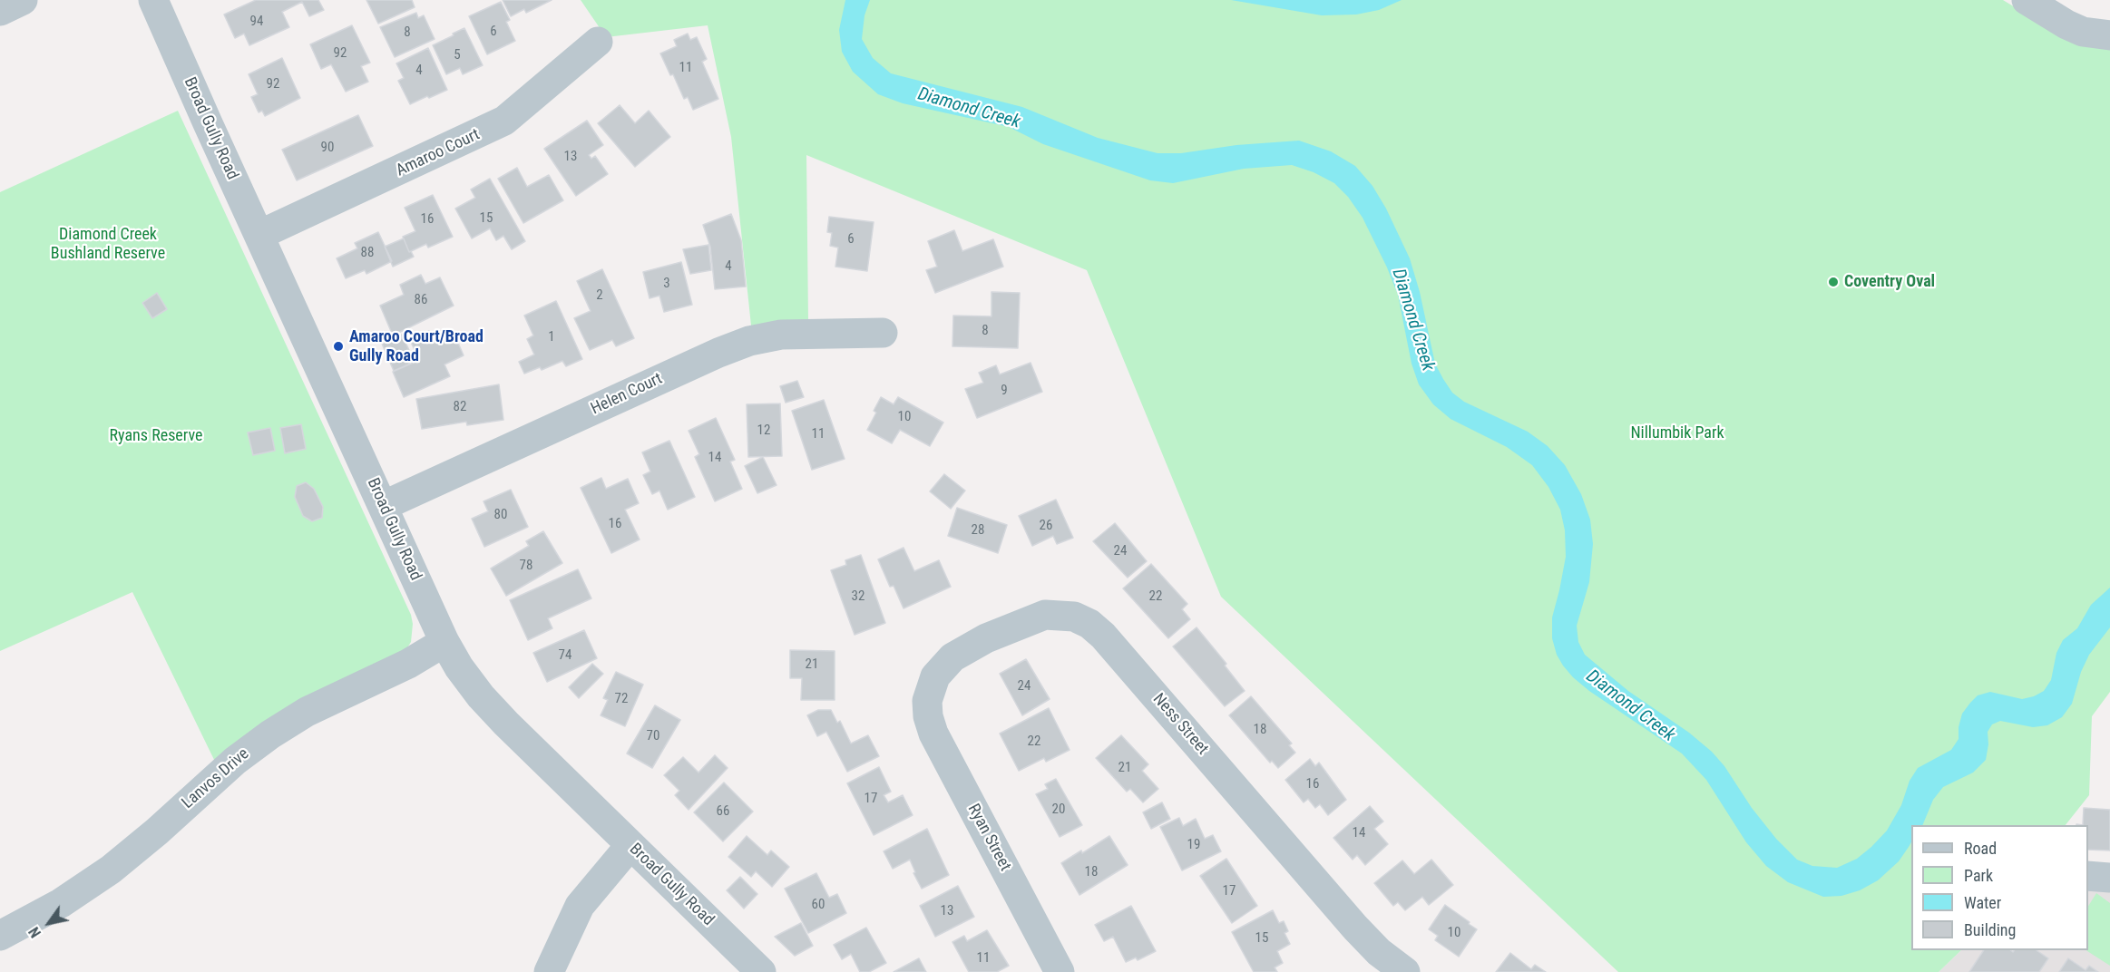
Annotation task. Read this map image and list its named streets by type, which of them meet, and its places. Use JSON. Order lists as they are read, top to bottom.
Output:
{
  "streets": {
    "street": [
      "Broad Gully Road",
      "Amaroo Court",
      "Helen Court",
      "Ness Street",
      "Lanvos Drive",
      "Ryan Street"
    ]
  },
  "crossings": [
    ["Broad Gully Road", "Amaroo Court"],
    ["Broad Gully Road", "Helen Court"],
    ["Broad Gully Road", "Lanvos Drive"],
    ["Ness Street", "Ryan Street"]
  ],
  "water": ["Diamond Creek"],
  "parks": ["Diamond Creek Bushland Reserve", "Nillumbik Park", "Ryans Reserve"],
  "places": ["Coventry Oval", "Amaroo Court/Broad Gully Road"],
  "house_numbers": [
    "94",
    "6",
    "8",
    "92",
    "5",
    "11",
    "4",
    "92",
    "90",
    "13",
    "15",
    "16",
    "6",
    "88",
    "4",
    "3",
    "2",
    "86",
    "8",
    "1",
    "9",
    "82",
    "10",
    "12",
    "11",
    "14",
    "80",
    "16",
    "26",
    "28",
    "24",
    "78",
    "32",
    "22",
    "74",
    "21",
    "24",
    "72",
    "18",
    "70",
    "22",
    "21",
    "16",
    "17",
    "20",
    "66",
    "14",
    "19",
    "18",
    "17",
    "60",
    "13",
    "10",
    "15",
    "11"
  ],
  "legend": [
    "Road",
    "Park",
    "Water",
    "Building"
  ],
  "north": "bottom left"
}
